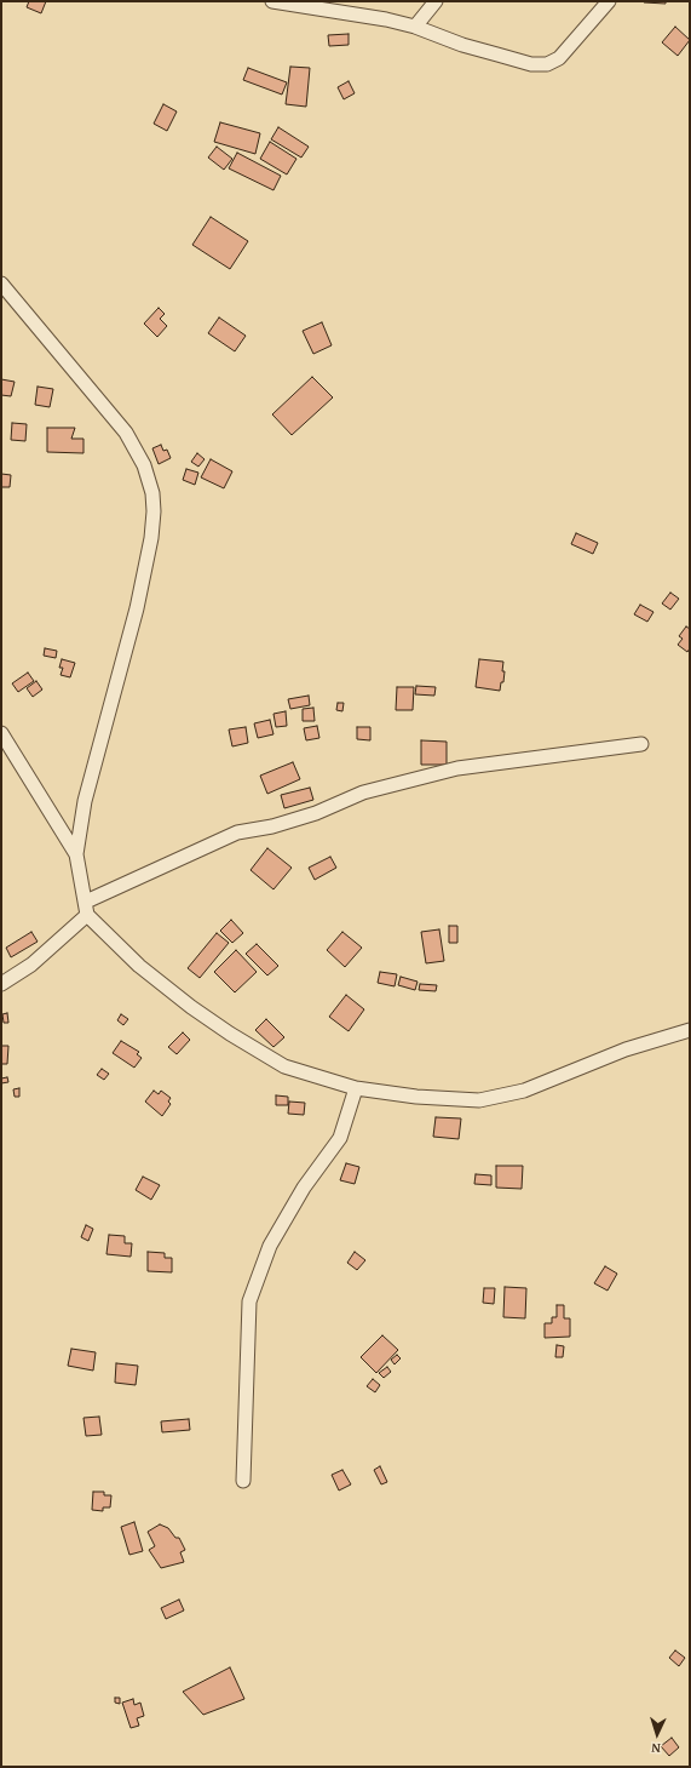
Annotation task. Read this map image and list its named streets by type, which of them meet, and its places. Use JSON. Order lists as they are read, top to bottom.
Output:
{
  "north": "bottom"
}
